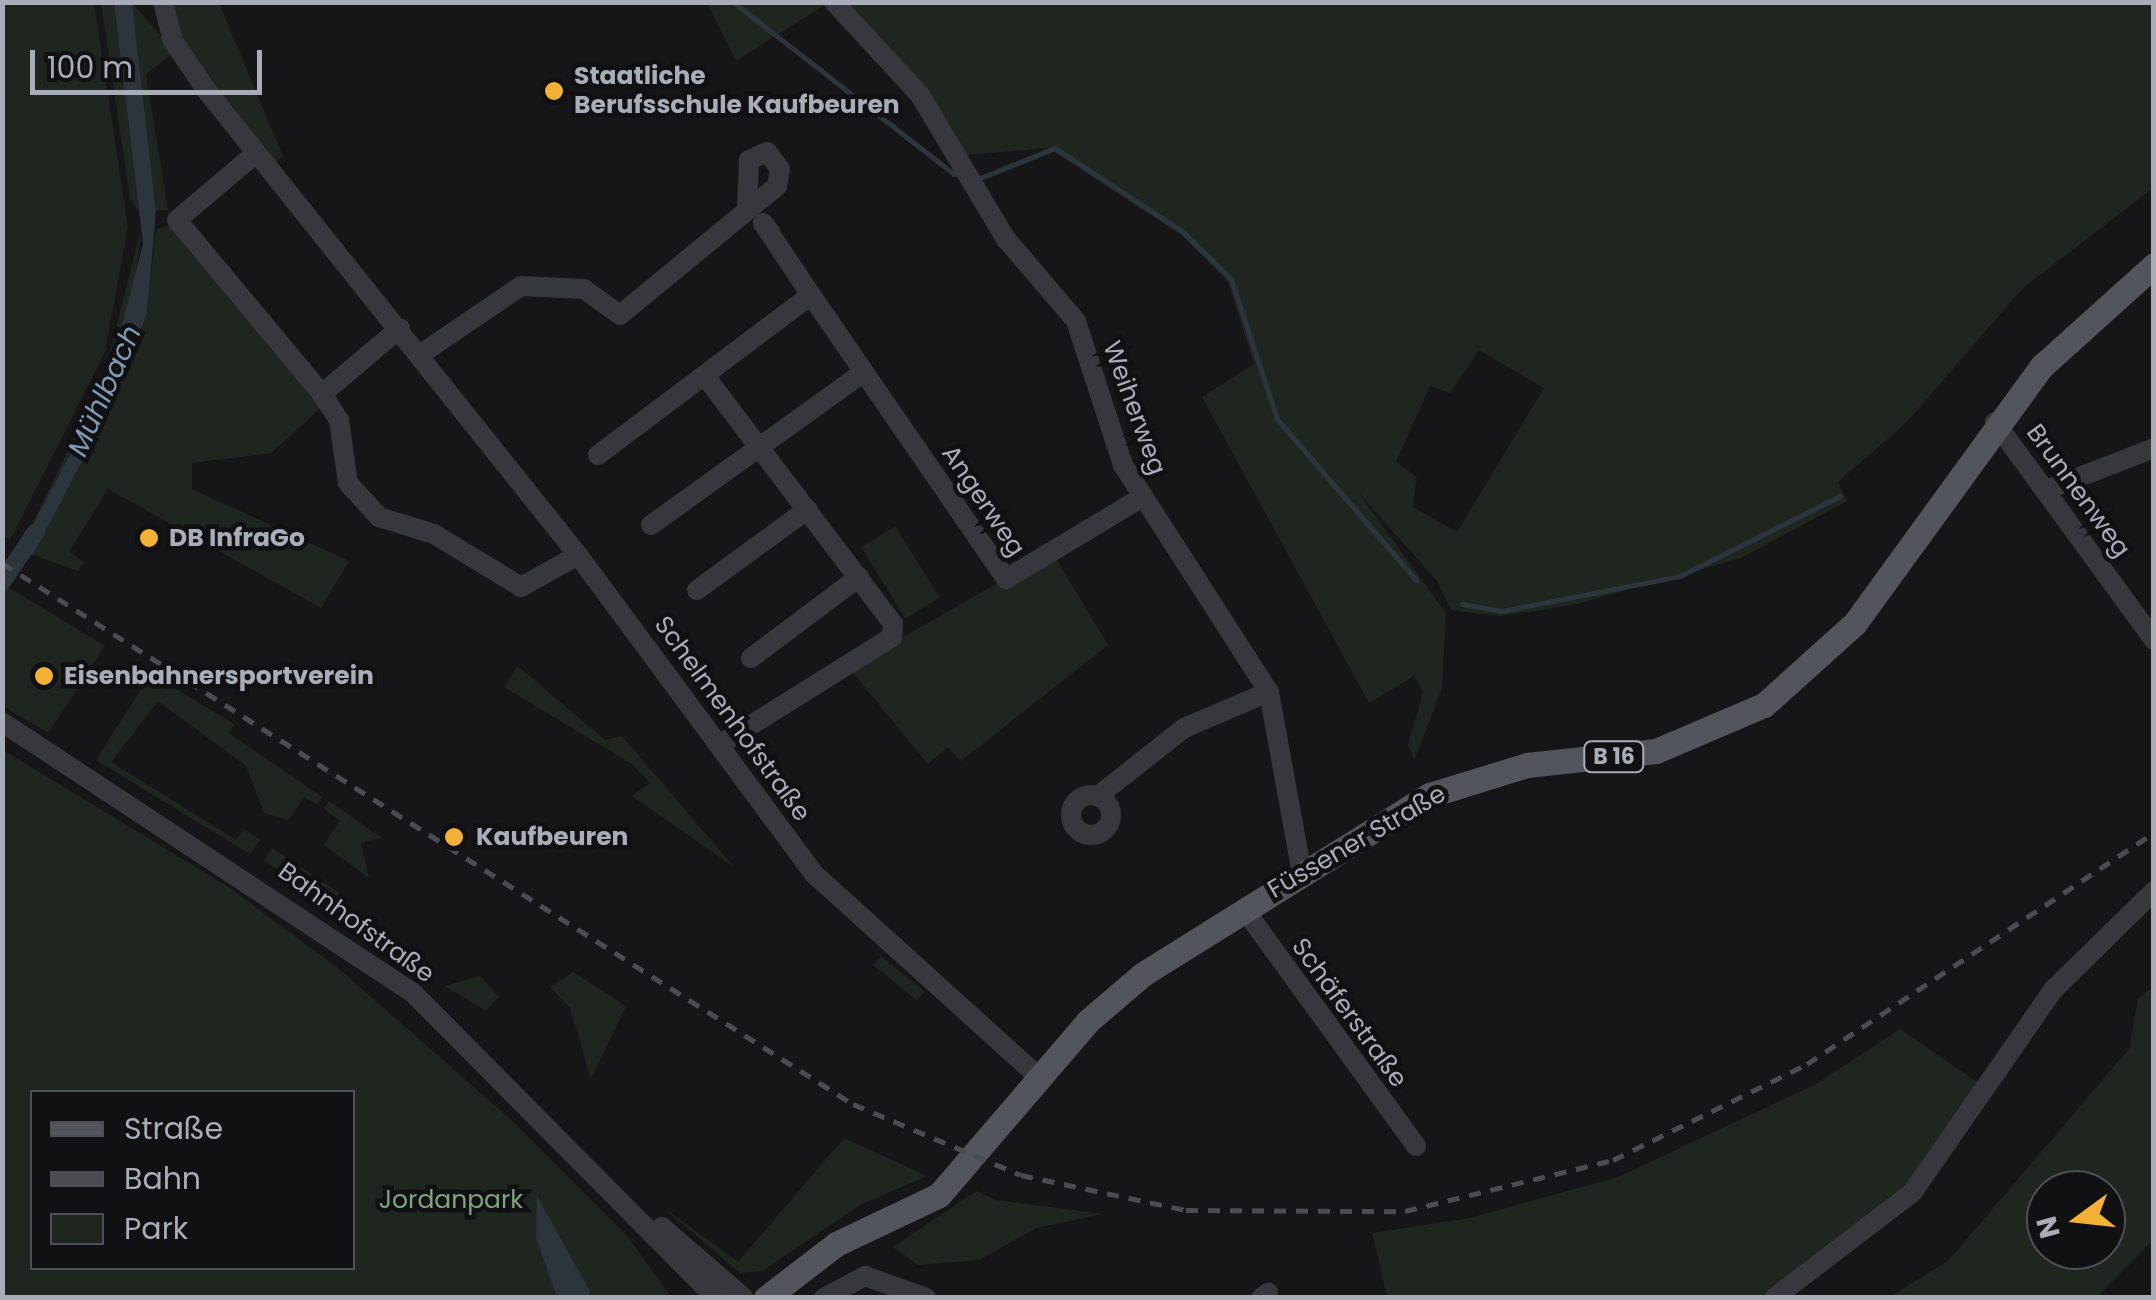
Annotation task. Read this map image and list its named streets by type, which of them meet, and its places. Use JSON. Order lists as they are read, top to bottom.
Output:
{
  "streets": {
    "main road": ["B 16", "Füssener Straße"],
    "street": [
      "Weiherweg",
      "Brunnenweg",
      "Angerweg",
      "Schelmenhofstraße",
      "Bahnhofstraße",
      "Schäferstraße"
    ]
  },
  "crossings": [
    ["Weiherweg", "Angerweg"],
    ["Weiherweg", "Füssener Straße"],
    ["Brunnenweg", "Füssener Straße"],
    ["Schelmenhofstraße", "Füssener Straße"],
    ["Füssener Straße", "Schäferstraße"]
  ],
  "water": ["Mühlbach"],
  "parks": ["Jordanpark"],
  "places": [
    "Staatliche Berufsschule Kaufbeuren",
    "DB InfraGo",
    "Eisenbahnersportverein",
    "Kaufbeuren"
  ],
  "legend": ["Straße", "Bahn", "Park"],
  "scale_bar": "100 m",
  "north": "left"
}
